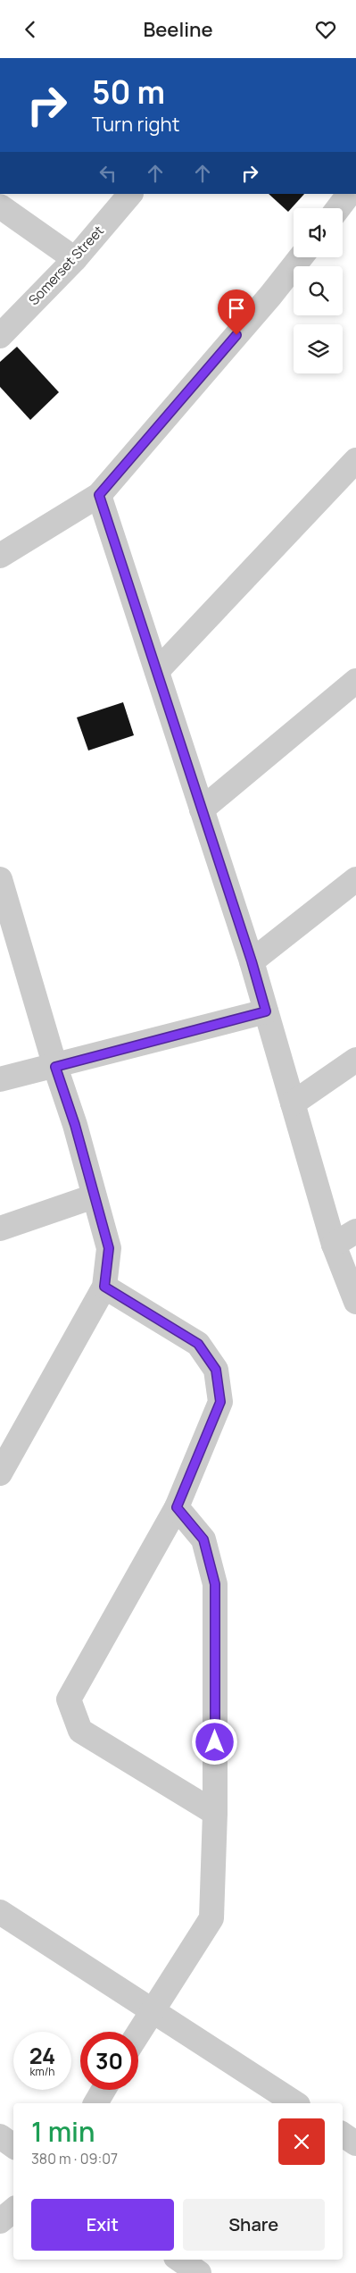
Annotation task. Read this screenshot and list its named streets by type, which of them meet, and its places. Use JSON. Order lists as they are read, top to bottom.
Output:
{
  "streets": {
    "street": ["Somerset Street"]
  },
  "page": {
    "header": "Beeline",
    "turn": ["50 m", "Turn right"],
    "speed": "24 km/h",
    "limit": "30",
    "heading": ["1 min", "380 m · 09:07"],
    "buttons": ["Exit", "Share"]
  }
}
